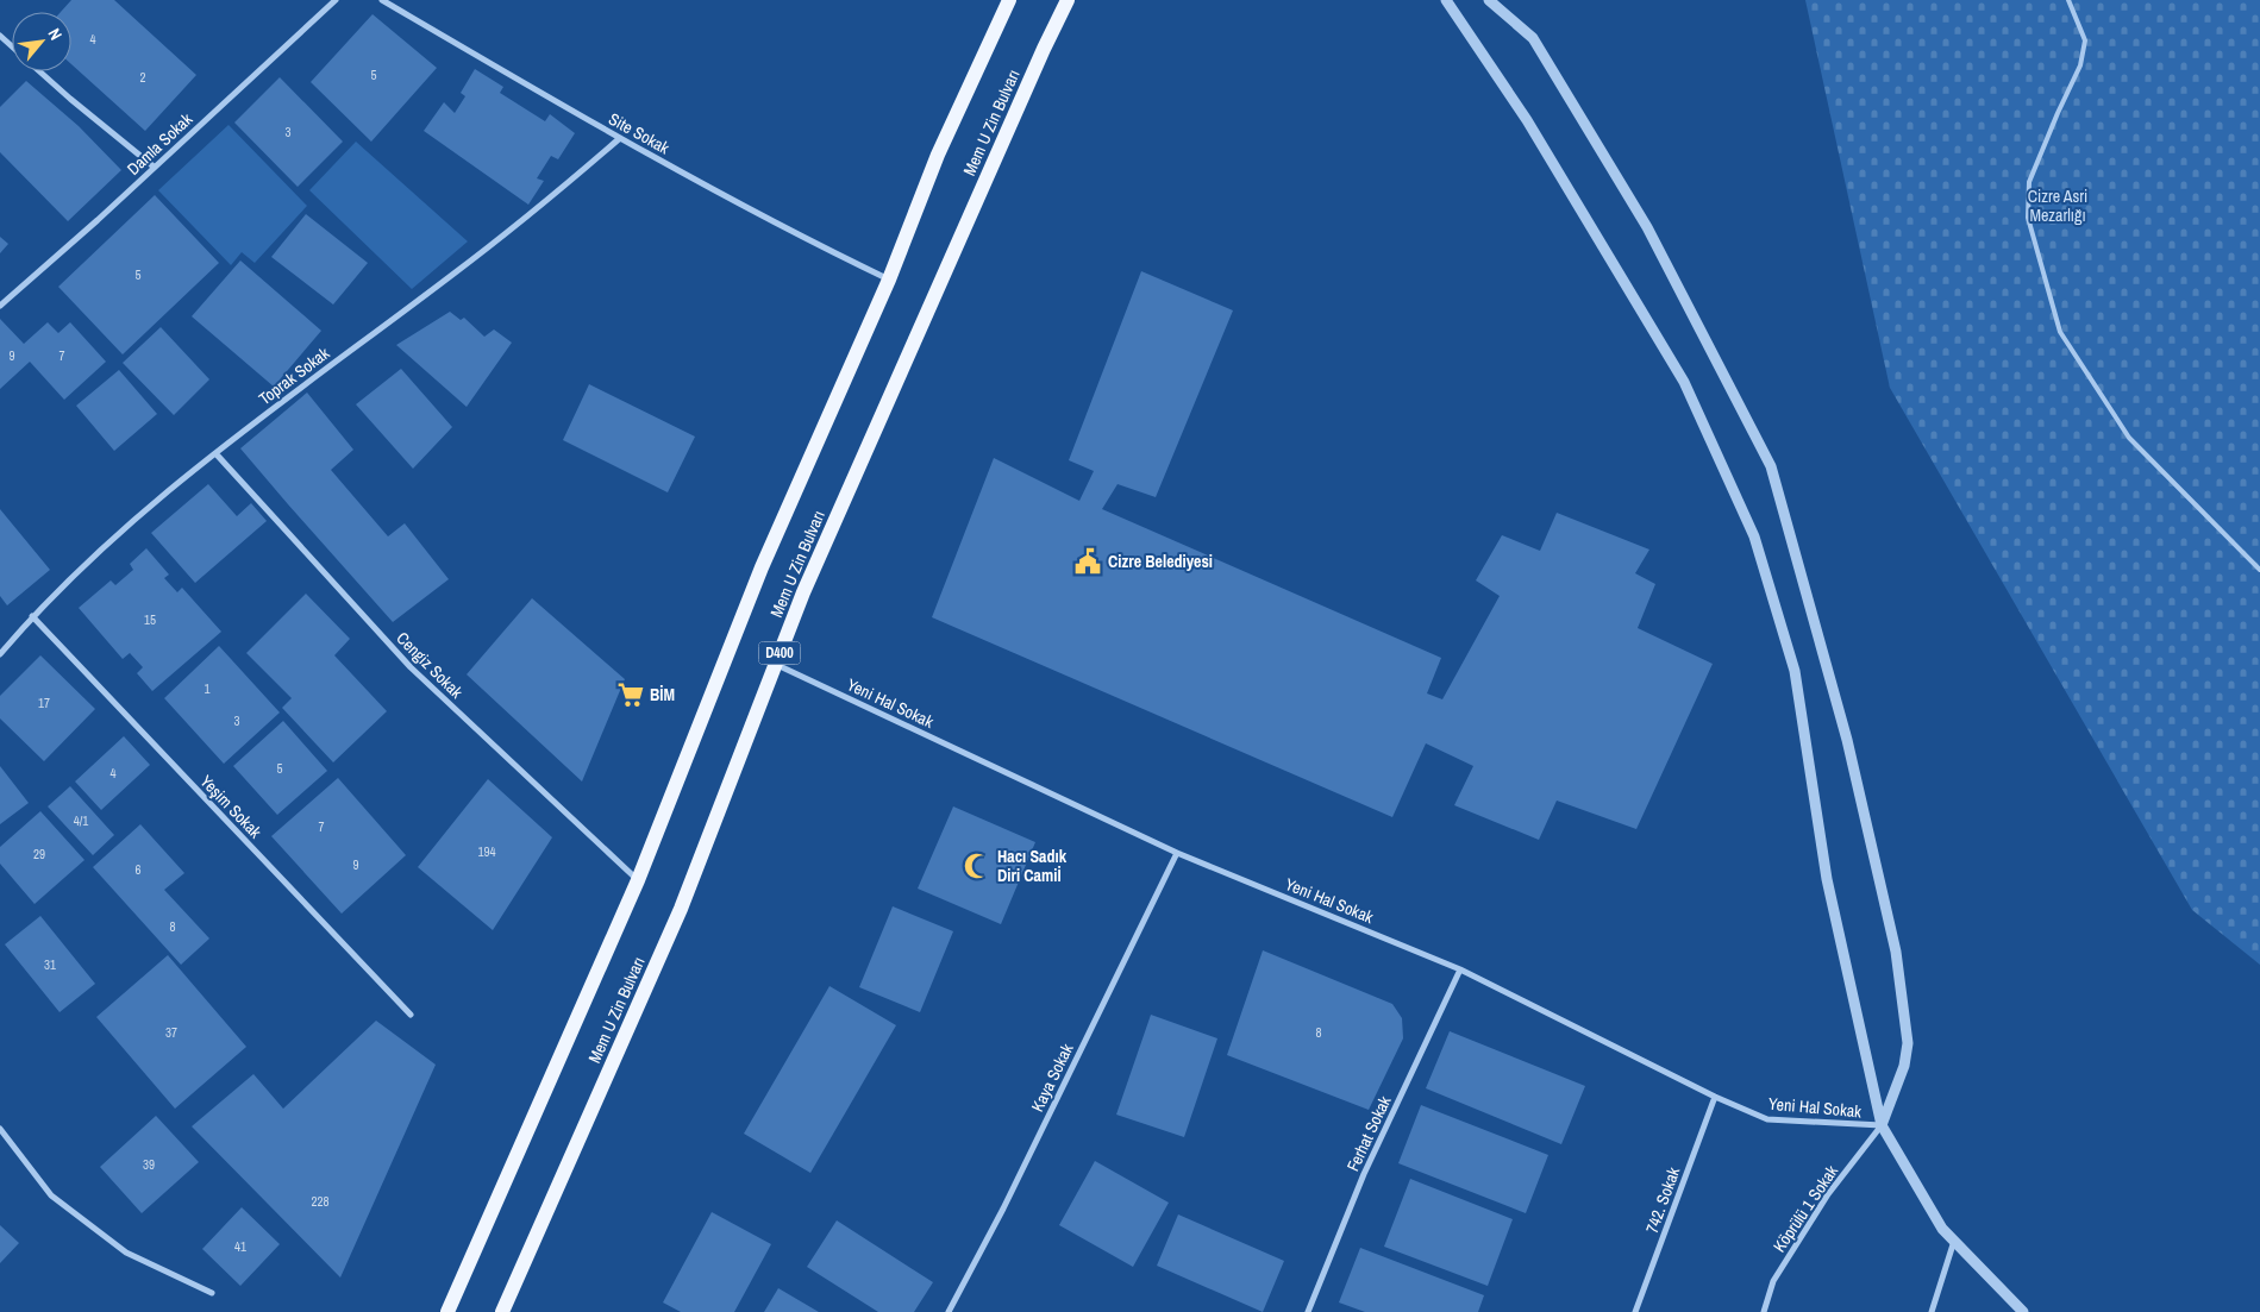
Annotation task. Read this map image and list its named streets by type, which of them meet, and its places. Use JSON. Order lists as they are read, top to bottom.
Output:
{
  "streets": {
    "main road": ["Mem U Zin Bulvarı", "D400"],
    "street": [
      "Site Sokak",
      "Damla Sokak",
      "Toprak Sokak",
      "Cengiz Sokak",
      "Yeni Hal Sokak",
      "Yeşim Sokak",
      "Kaya Sokak",
      "Ferhat Sokak",
      "742. Sokak",
      "Köprülü 1 Sokak"
    ]
  },
  "crossings": [
    ["Mem U Zin Bulvarı", "Site Sokak"],
    ["Mem U Zin Bulvarı", "Cengiz Sokak"],
    ["Mem U Zin Bulvarı", "Yeni Hal Sokak"],
    ["Site Sokak", "Toprak Sokak"],
    ["Toprak Sokak", "Cengiz Sokak"],
    ["Toprak Sokak", "Yeşim Sokak"],
    ["Yeni Hal Sokak", "Kaya Sokak"],
    ["Yeni Hal Sokak", "Ferhat Sokak"],
    ["Yeni Hal Sokak", "742. Sokak"],
    ["Yeni Hal Sokak", "Köprülü 1 Sokak"]
  ],
  "parks": ["Cizre Asri Mezarlığı"],
  "places": {
    "public building": ["Cizre Belediyesi"],
    "supermarket": ["BİM"],
    "mosque": ["Hacı Sadık Diri Camiİ"]
  },
  "house_numbers": [
    "4",
    "5",
    "2",
    "3",
    "5",
    "9",
    "7",
    "15",
    "1",
    "17",
    "3",
    "5",
    "4",
    "4/1",
    "7",
    "194",
    "29",
    "9",
    "6",
    "8",
    "31",
    "37",
    "8",
    "39",
    "228",
    "41"
  ],
  "north": "top right"
}
